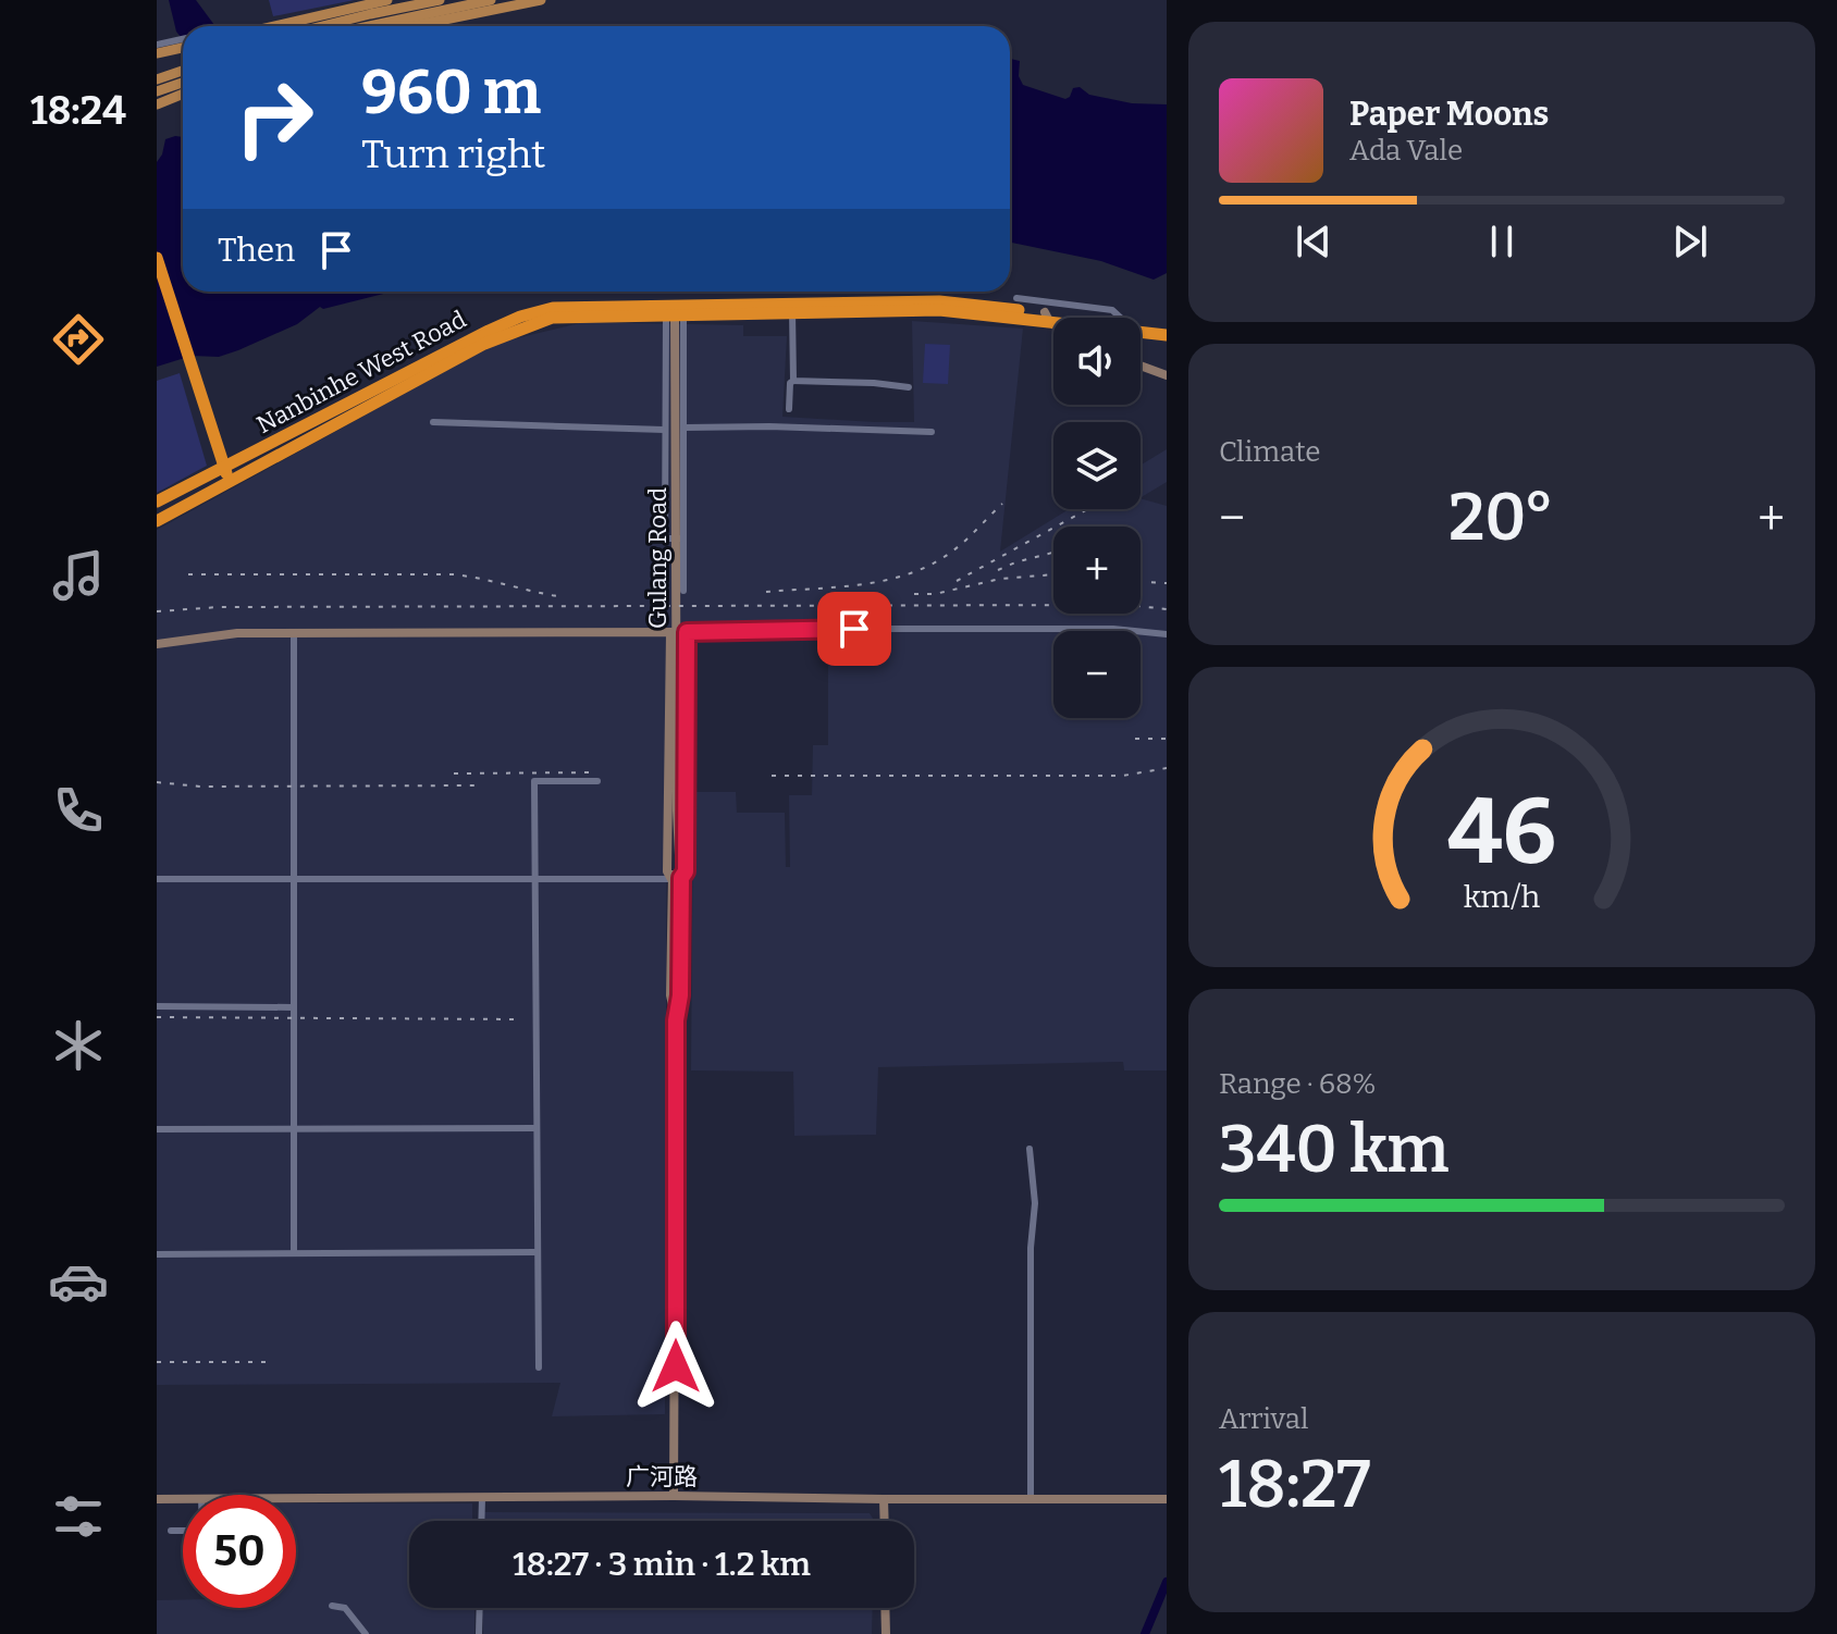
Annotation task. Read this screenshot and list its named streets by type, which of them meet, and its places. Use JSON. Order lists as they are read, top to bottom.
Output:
{
  "streets": {
    "highway": ["Nanbinhe West Road"],
    "street": ["Gulang Road", "广河路"]
  },
  "crossings": [
    ["Nanbinhe West Road", "Gulang Road"],
    ["Gulang Road", "广河路"]
  ],
  "page": {
    "tabs": "18:24",
    "turn": ["960 m", "Turn right"],
    "song": ["Paper Moons", "Ada Vale"],
    "then": "Then",
    "map_buttons": ["+", "−"],
    "tile": [
      "Climate",
      ["Range · 68%", "340 km"],
      ["Arrival", "18:27"]
    ],
    "heat": ["−", "20°", "+"],
    "limit": "50",
    "trip": "18:27 · 3 min · 1.2 km",
    "gauge": ["46", "km/h"]
  }
}
